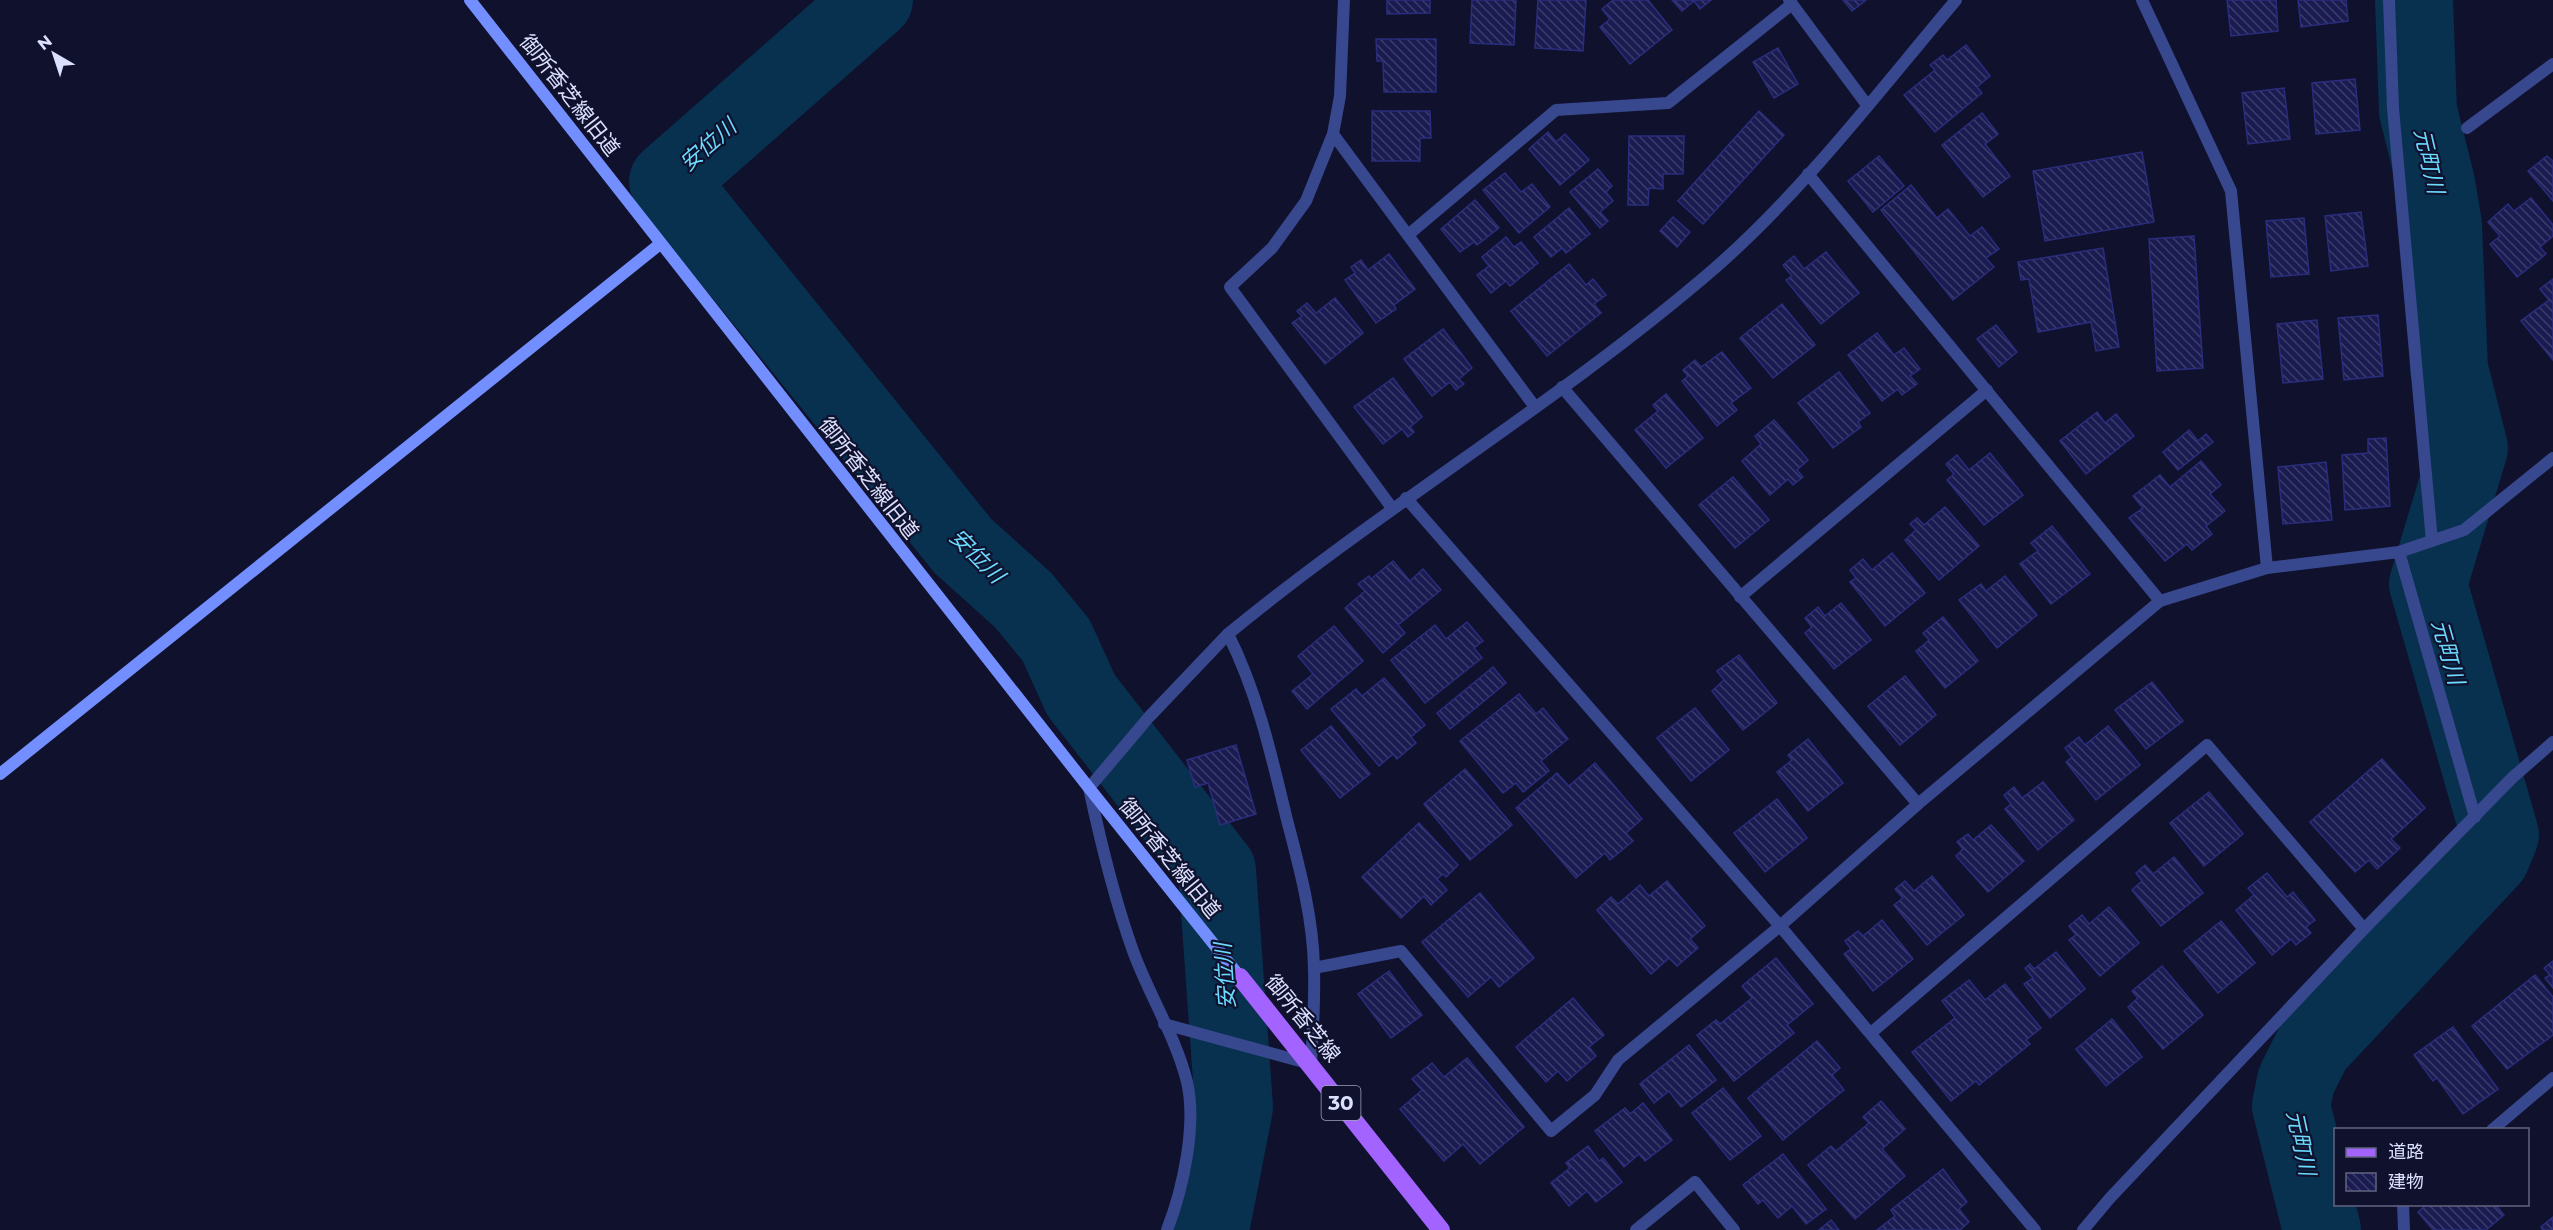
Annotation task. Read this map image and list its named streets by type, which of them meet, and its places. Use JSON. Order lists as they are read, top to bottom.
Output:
{
  "streets": {
    "main road": ["御所香芝線", "30"],
    "street": ["御所香芝線旧道"]
  },
  "crossings": [
    ["御所香芝線旧道", "御所香芝線"]
  ],
  "water": ["安位川", "元町川"],
  "legend": ["道路", "建物"],
  "north": "top left"
}
